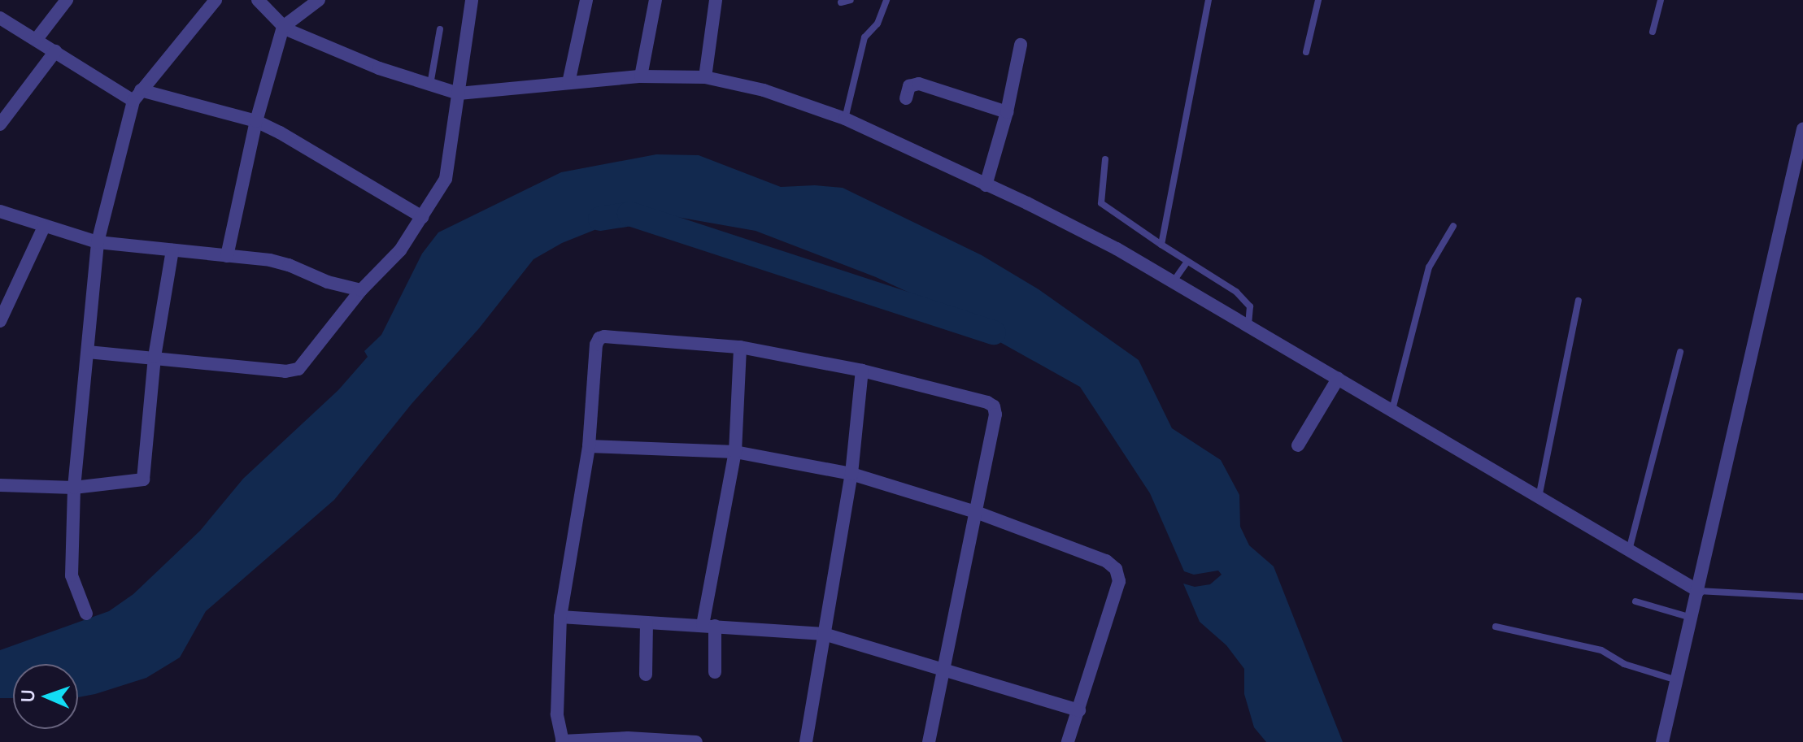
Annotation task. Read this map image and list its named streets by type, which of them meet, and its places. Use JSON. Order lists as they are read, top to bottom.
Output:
{
  "north": "left"
}
